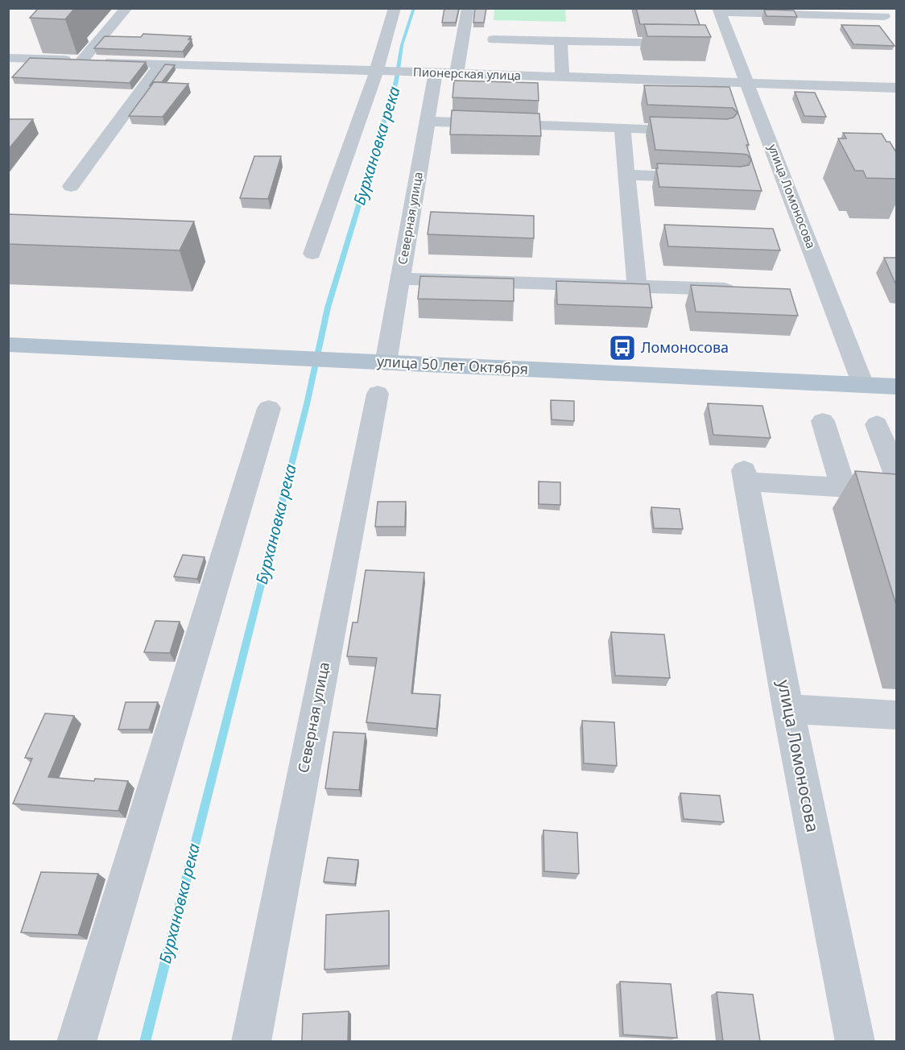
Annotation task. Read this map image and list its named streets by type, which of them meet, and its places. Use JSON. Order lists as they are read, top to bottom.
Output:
{
  "streets": {
    "main road": ["улица 50 лет Октября"],
    "street": ["Пионерская улица", "улица Ломоносова", "Северная улица"]
  },
  "crossings": [
    ["Пионерская улица", "улица Ломоносова"],
    ["Пионерская улица", "Северная улица"],
    ["улица Ломоносова", "улица 50 лет Октября"],
    ["Северная улица", "улица 50 лет Октября"]
  ],
  "water": ["Бурхановка река"],
  "places": {
    "bus stop": ["Ломоносова"]
  }
}
